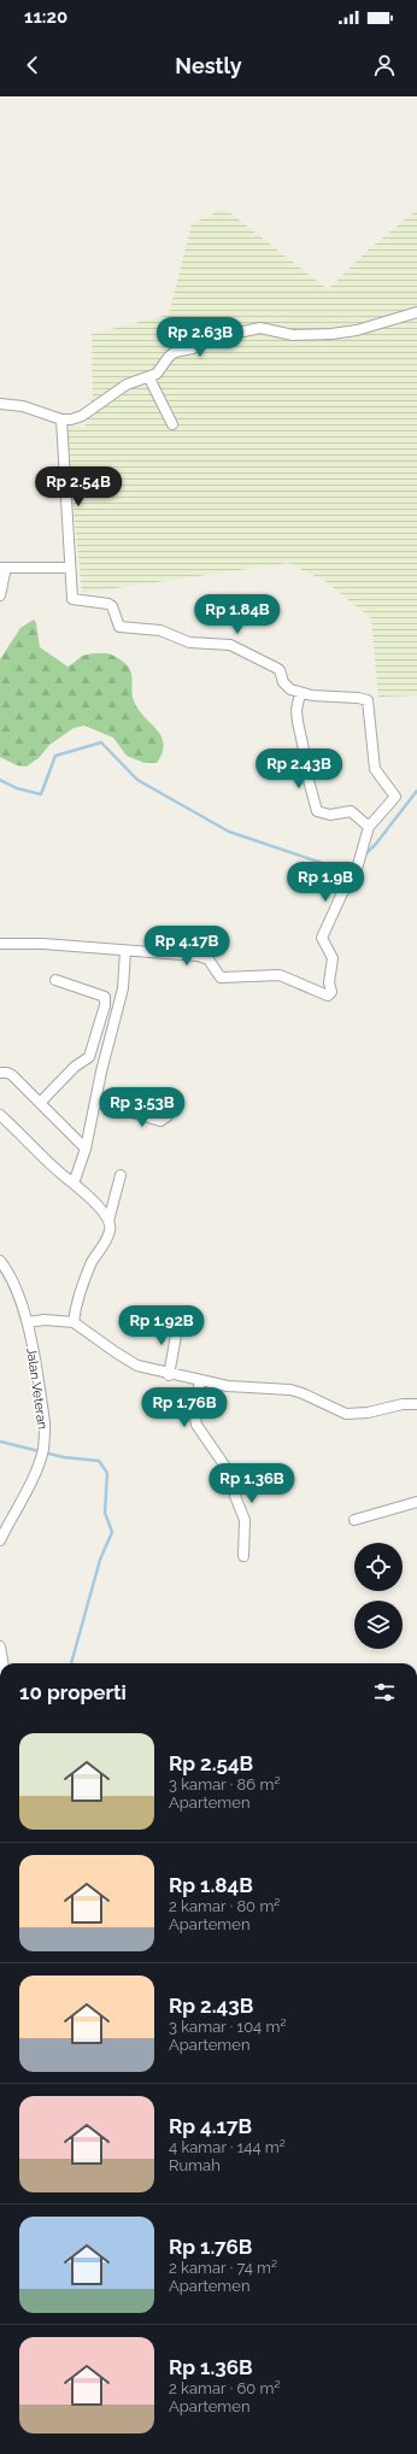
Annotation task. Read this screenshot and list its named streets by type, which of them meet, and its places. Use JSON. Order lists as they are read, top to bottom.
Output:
{
  "streets": {
    "street": ["Jalan Veteran"]
  },
  "page": {
    "status": "11:20",
    "header": "Nestly",
    "price": [
      "Rp 2.63B",
      "Rp 2.54B",
      "Rp 1.84B",
      "Rp 2.43B",
      "Rp 1.9B",
      "Rp 4.17B",
      "Rp 3.53B",
      "Rp 1.92B",
      "Rp 1.76B",
      "Rp 1.36B"
    ],
    "heading": "10 properti",
    "list": [
      {
        "name": "Rp 2.54B",
        "note": "3 kamar · 86 m² · Apartemen"
      },
      {
        "name": "Rp 1.84B",
        "note": "2 kamar · 80 m² · Apartemen"
      },
      {
        "name": "Rp 2.43B",
        "note": "3 kamar · 104 m² · Apartemen"
      },
      {
        "name": "Rp 4.17B",
        "note": "4 kamar · 144 m² · Rumah"
      },
      {
        "name": "Rp 1.76B",
        "note": "2 kamar · 74 m² · Apartemen"
      },
      {
        "name": "Rp 1.36B",
        "note": "2 kamar · 60 m² · Apartemen"
      }
    ]
  }
}
